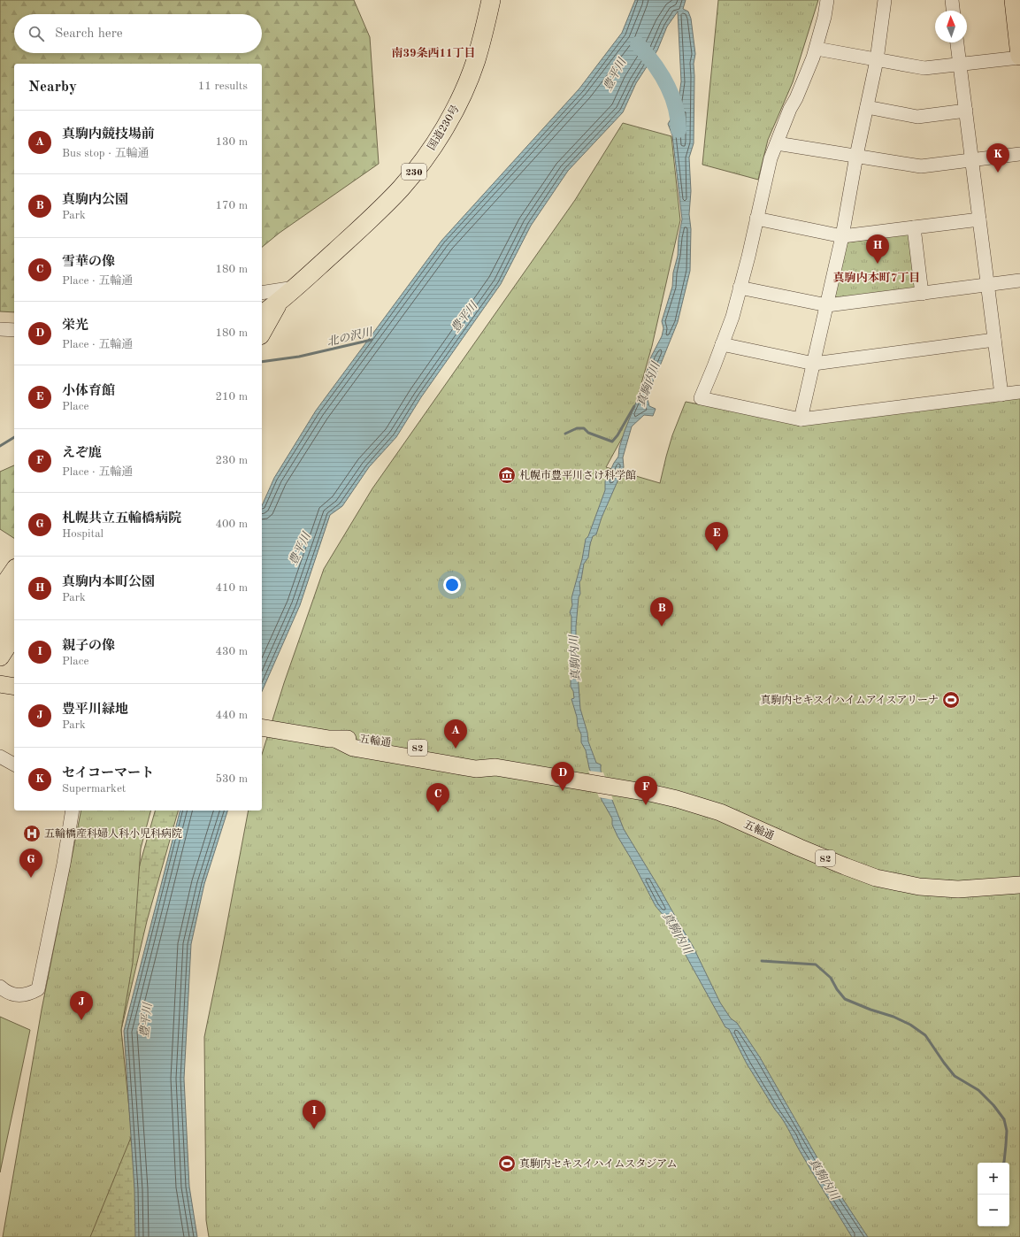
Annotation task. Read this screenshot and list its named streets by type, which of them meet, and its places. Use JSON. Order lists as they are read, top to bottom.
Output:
{
  "streets": {
    "highway": ["国道230号", "230"],
    "main road": ["五輪通", "82"]
  },
  "districts": ["南39条西11丁目", "真駒内本町7丁目"],
  "water": ["豊平川", "北の沢川", "真駒内川"],
  "places": {
    "museum": ["札幌市豊平川さけ科学館"],
    "sports": ["真駒内セキスイハイムアイスアリーナ", "真駒内セキスイハイムスタジアム"],
    "hospital": ["五輪橋産科婦人科小児科病院"]
  },
  "north": "top",
  "page": {
    "search": "Search here",
    "heading": ["Nearby", "11 results"],
    "list": [
      {
        "mark": "A",
        "name": "真駒内競技場前",
        "note": "Bus stop · 五輪通",
        "value": "130 m"
      },
      {
        "mark": "B",
        "name": "真駒内公園",
        "note": "Park",
        "value": "170 m"
      },
      {
        "mark": "C",
        "name": "雪華の像",
        "note": "Place · 五輪通",
        "value": "180 m"
      },
      {
        "mark": "D",
        "name": "栄光",
        "note": "Place · 五輪通",
        "value": "180 m"
      },
      {
        "mark": "E",
        "name": "小体育館",
        "note": "Place",
        "value": "210 m"
      },
      {
        "mark": "F",
        "name": "えぞ鹿",
        "note": "Place · 五輪通",
        "value": "230 m"
      },
      {
        "mark": "G",
        "name": "札幌共立五輪橋病院",
        "note": "Hospital",
        "value": "400 m"
      },
      {
        "mark": "H",
        "name": "真駒内本町公園",
        "note": "Park",
        "value": "410 m"
      },
      {
        "mark": "I",
        "name": "親子の像",
        "note": "Place",
        "value": "430 m"
      },
      {
        "mark": "J",
        "name": "豊平川緑地",
        "note": "Park",
        "value": "440 m"
      },
      {
        "mark": "K",
        "name": "セイコーマート",
        "note": "Supermarket",
        "value": "530 m"
      }
    ],
    "pins": [
      "K",
      "H",
      "E",
      "B",
      "A",
      "D",
      "F",
      "C",
      "G",
      "J",
      "I"
    ],
    "map_buttons": ["+", "−"]
  }
}
